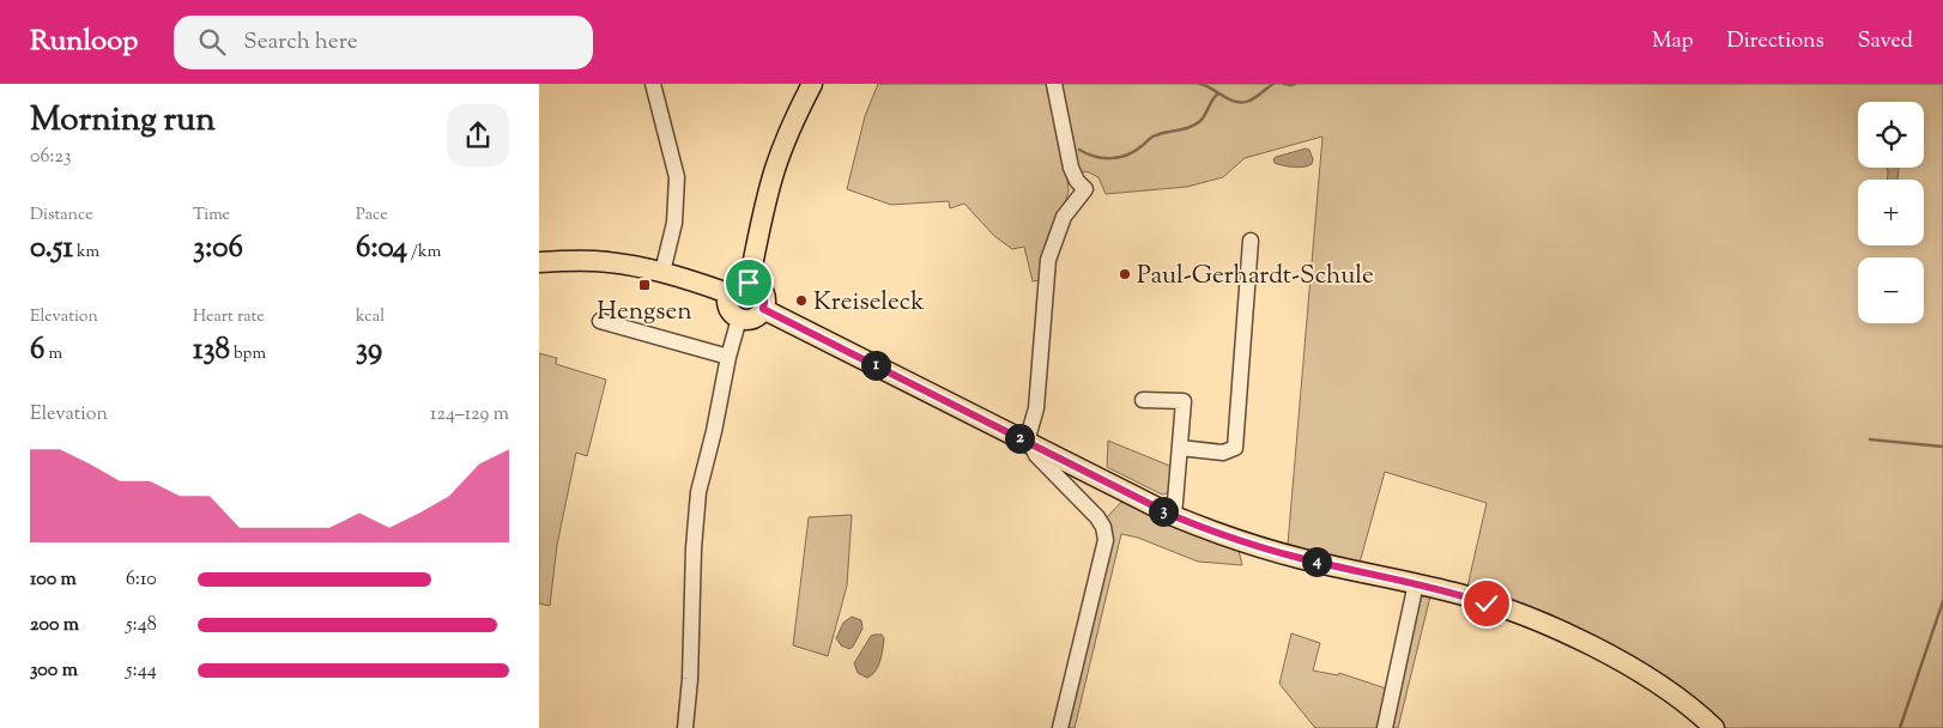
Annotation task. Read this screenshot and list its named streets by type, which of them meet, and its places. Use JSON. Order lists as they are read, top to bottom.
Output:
{
  "places": {
    "other": ["Paul-Gerhardt-Schule", "Kreiseleck"],
    "transit": ["Hengsen"]
  },
  "page": {
    "header": "Runloop",
    "search": "Search here",
    "nav": ["Map", "Directions", "Saved"],
    "heading": ["Morning run", "06:23"],
    "map_buttons": ["+", "−"],
    "stats": [
      ["Distance", "0.51 km"],
      ["Time", "3:06"],
      ["Pace", "6:04 /km"],
      ["Elevation", "6 m"],
      ["Heart rate", "138 bpm"],
      ["kcal", "39"]
    ],
    "pins": [
      "1",
      "2",
      "3",
      "4"
    ],
    "chart": ["Elevation", "124–129 m"],
    "list": [
      {
        "name": "100 m",
        "note": "6:10"
      },
      {
        "name": "200 m",
        "note": "5:48"
      },
      {
        "name": "300 m",
        "note": "5:44"
      }
    ]
  }
}
